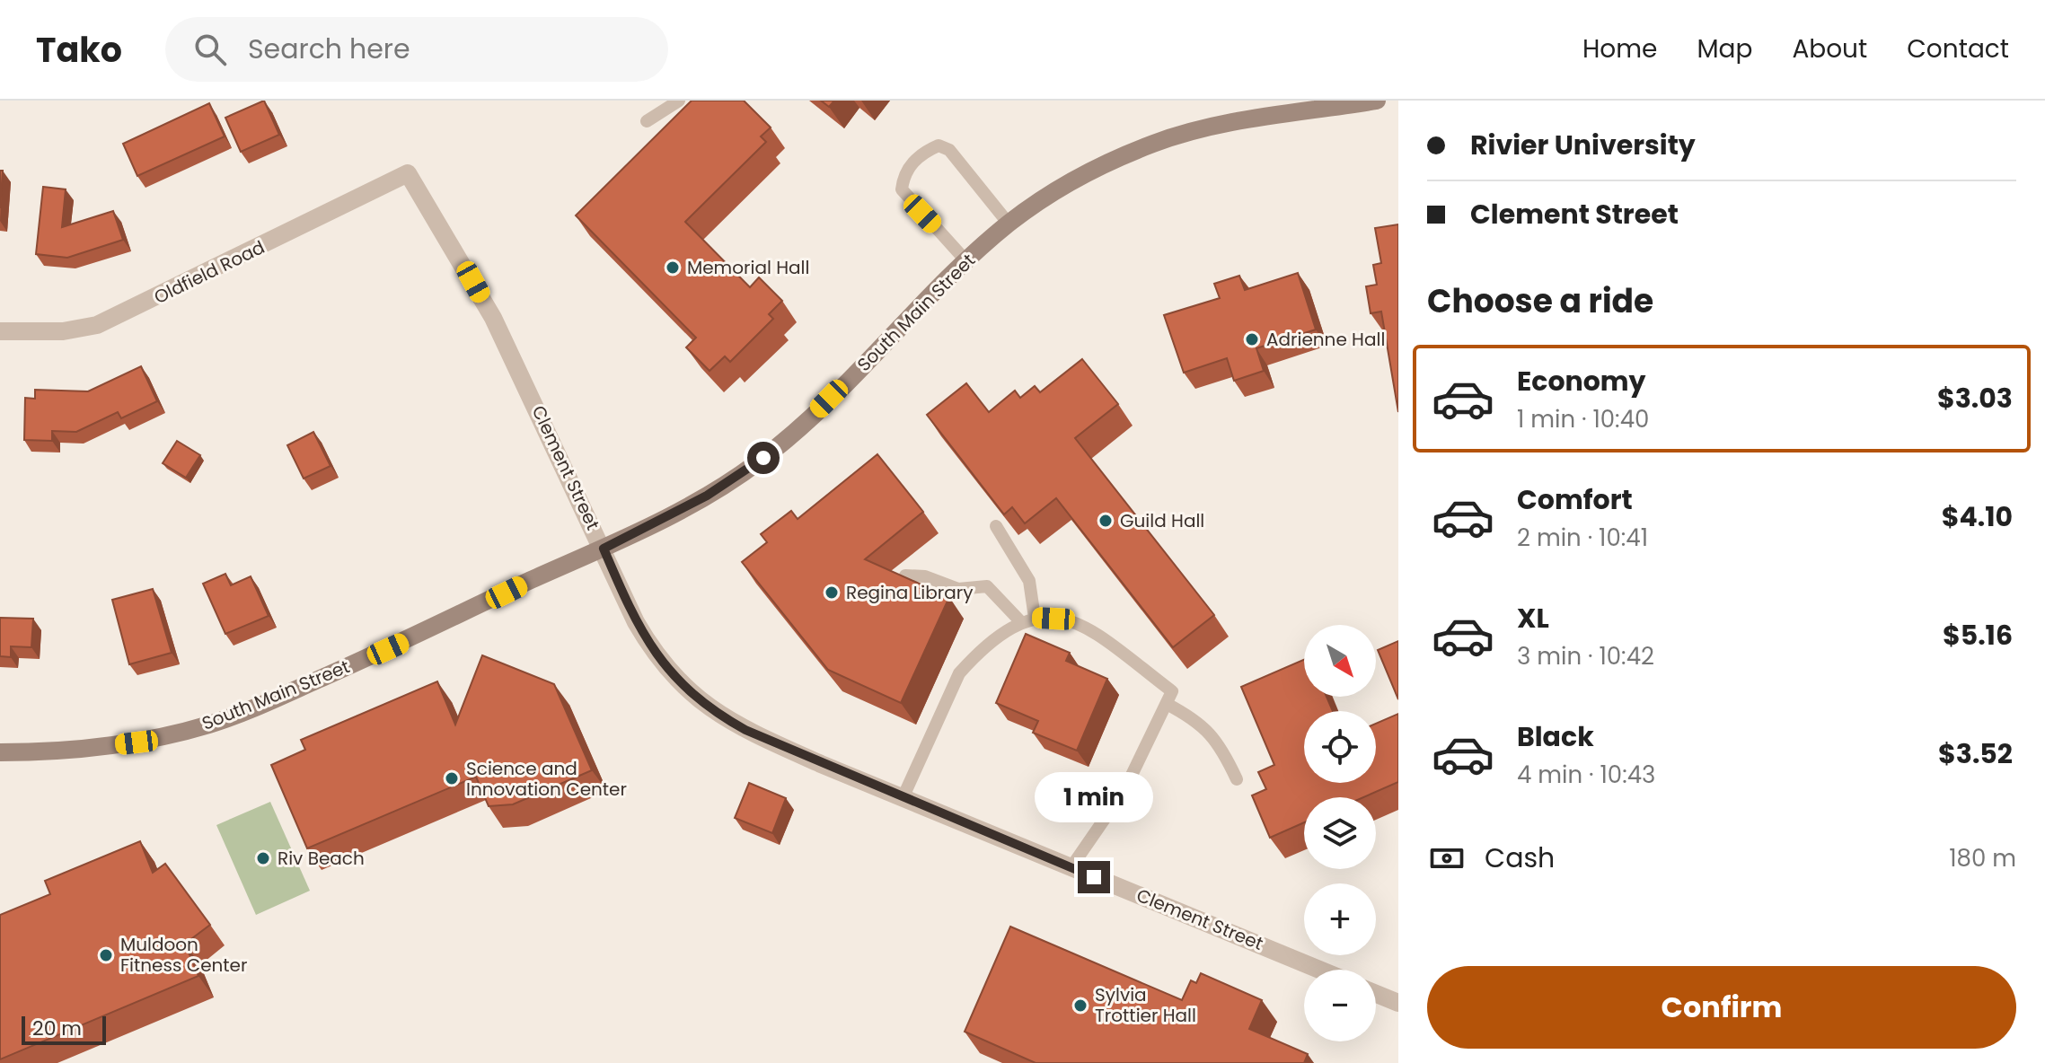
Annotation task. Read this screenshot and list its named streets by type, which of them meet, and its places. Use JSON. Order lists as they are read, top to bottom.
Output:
{
  "streets": {
    "street": ["Oldfield Road", "South Main Street", "Clement Street"]
  },
  "crossings": [
    ["Oldfield Road", "Clement Street"],
    ["South Main Street", "Clement Street"]
  ],
  "places": [
    "Memorial Hall",
    "Adrienne Hall",
    "Guild Hall",
    "Regina Library",
    "Science and Innovation Center",
    "Riv Beach",
    "Muldoon Fitness Center",
    "Sylvia Trottier Hall"
  ],
  "scale_bar": "20 m",
  "north": "bottom right",
  "page": {
    "header": "Tako",
    "search": "Search here",
    "nav": [
      "Home",
      "Map",
      "About",
      "Contact"
    ],
    "banner": ["Rivier University", "Clement Street"],
    "heading": "Choose a ride",
    "list": [
      {
        "name": "Economy",
        "note": "1 min · 10:40",
        "value": "$3.03"
      },
      {
        "name": "Comfort",
        "note": "2 min · 10:41",
        "value": "$4.10"
      },
      {
        "name": "XL",
        "note": "3 min · 10:42",
        "value": "$5.16"
      },
      {
        "name": "Black",
        "note": "4 min · 10:43",
        "value": "$3.52"
      }
    ],
    "map_buttons": ["+", "−"],
    "bubble": "1 min",
    "pay": ["Cash", "180 m"],
    "buttons": "Confirm",
    "scale": "20 m"
  }
}
